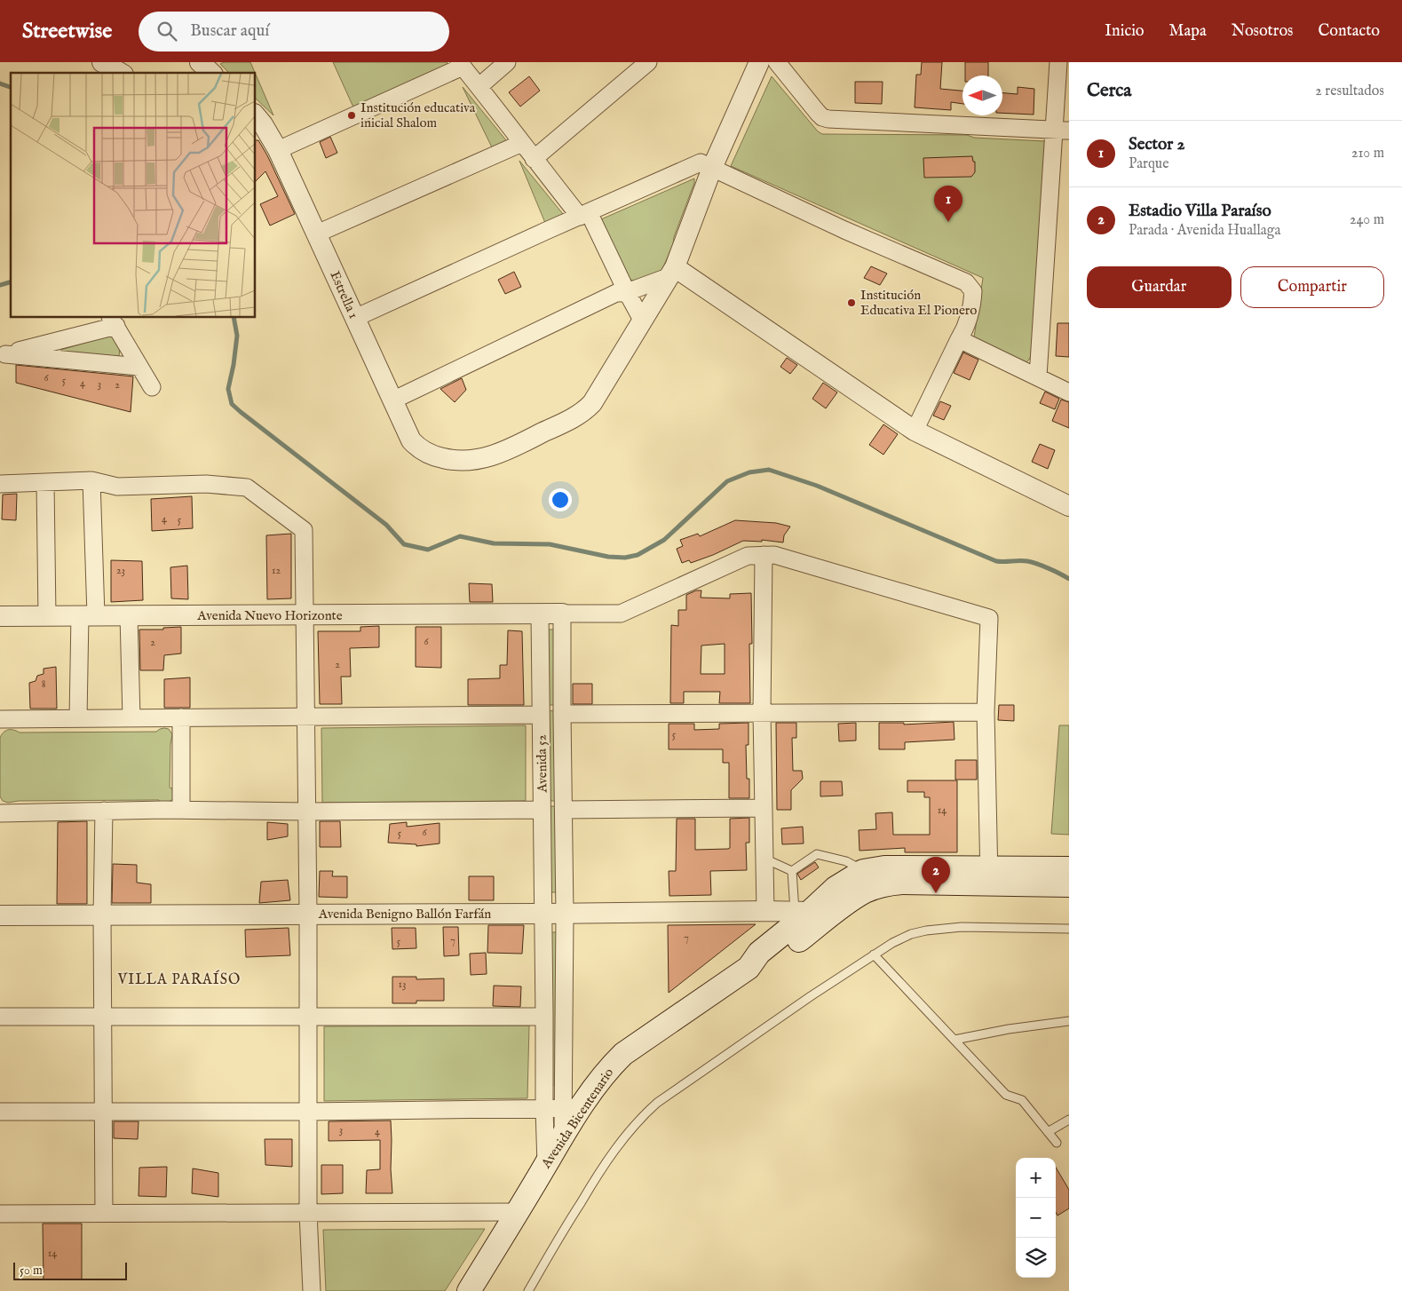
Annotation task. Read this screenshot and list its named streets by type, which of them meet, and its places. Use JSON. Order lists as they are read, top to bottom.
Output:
{
  "streets": {
    "main road": ["Avenida Bicentenario"],
    "street": [
      "Estrella 1",
      "Avenida Nuevo Horizonte",
      "Avenida 52",
      "Avenida Benigno Ballón Farfán"
    ]
  },
  "crossings": [
    ["Avenida Nuevo Horizonte", "Avenida 52"],
    ["Avenida 52", "Avenida Benigno Ballón Farfán"],
    ["Avenida 52", "Avenida Bicentenario"],
    ["Avenida Benigno Ballón Farfán", "Avenida Bicentenario"]
  ],
  "districts": ["VILLA PARAÍSO"],
  "places": ["Institución educativa inicial Shalom", "Institución Educativa El Pionero"],
  "house_numbers": [
    "6",
    "5",
    "4",
    "3",
    "2",
    "4",
    "5",
    "23",
    "12",
    "6",
    "2",
    "2",
    "8",
    "5",
    "14",
    "6",
    "5",
    "7",
    "7",
    "5",
    "13",
    "3",
    "4",
    "14"
  ],
  "scale_bar": "50 m",
  "north": "left",
  "page": {
    "header": "Streetwise",
    "search": "Buscar aquí",
    "nav": [
      "Inicio",
      "Mapa",
      "Nosotros",
      "Contacto"
    ],
    "heading": ["Cerca", "2 resultados"],
    "list": [
      {
        "mark": "1",
        "name": "Sector 2",
        "note": "Parque",
        "value": "210 m"
      },
      {
        "mark": "2",
        "name": "Estadio Villa Paraíso",
        "note": "Parada · Avenida Huallaga",
        "value": "240 m"
      }
    ],
    "pins": ["1", "2"],
    "buttons": ["Guardar", "Compartir"],
    "map_buttons": ["+", "−"],
    "scale": "50 m"
  }
}
